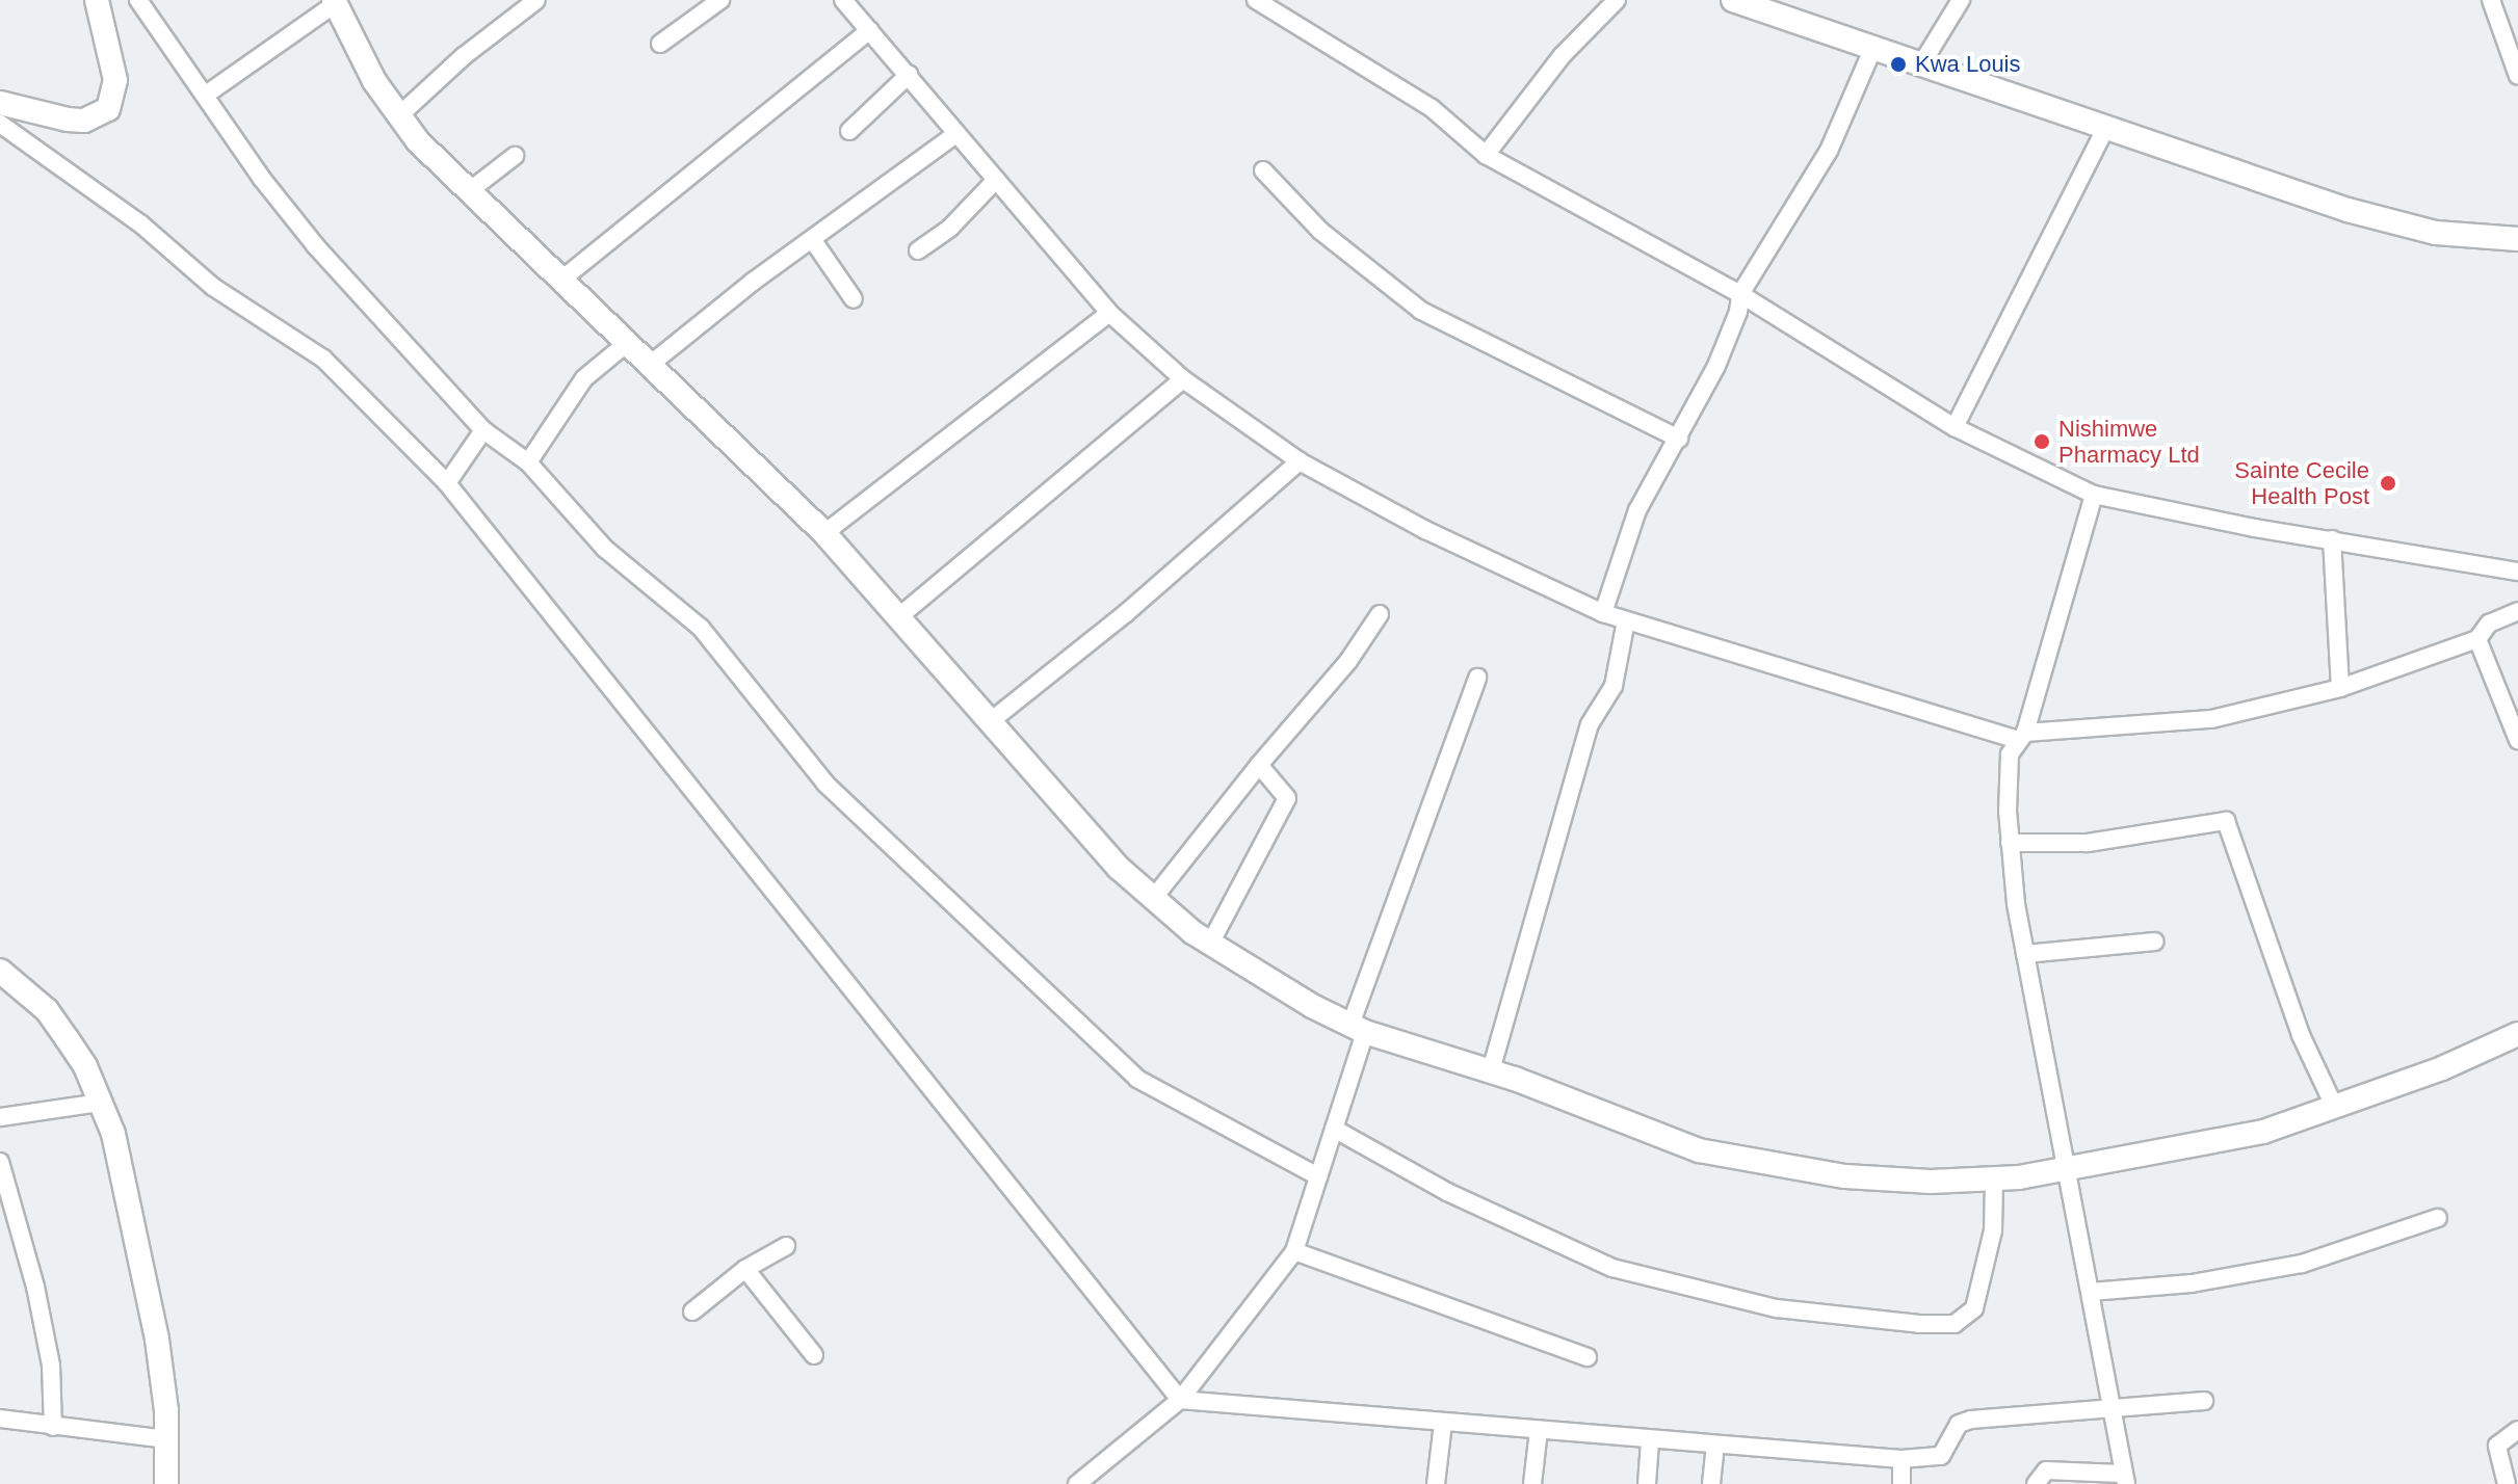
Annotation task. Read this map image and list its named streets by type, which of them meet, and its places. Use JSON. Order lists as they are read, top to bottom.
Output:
{
  "places": ["Kwa Louis", "Nishimwe Pharmacy Ltd", "Sainte Cecile Health Post"]
}
